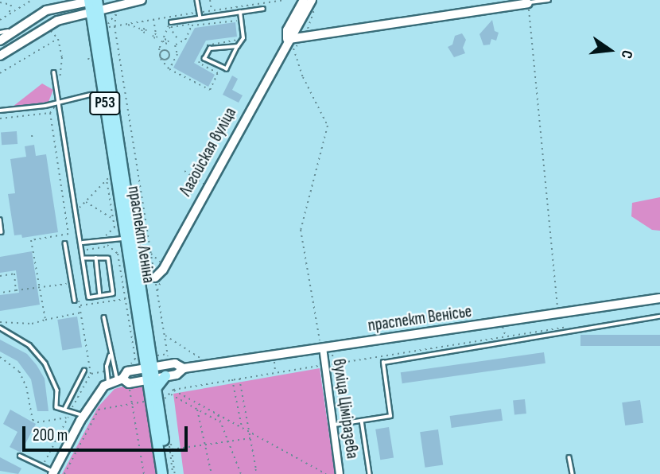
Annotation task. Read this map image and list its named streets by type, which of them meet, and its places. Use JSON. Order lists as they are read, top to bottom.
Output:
{
  "streets": {
    "main road": [
      "Р53",
      "Лагойская вуліца",
      "праспект Леніна",
      "праспект Венісье"
    ],
    "street": ["вуліца Ціміразева"]
  },
  "crossings": [
    ["праспект Леніна", "праспект Венісье"],
    ["праспект Венісье", "вуліца Ціміразева"]
  ],
  "scale_bar": "200 m",
  "north": "right"
}
